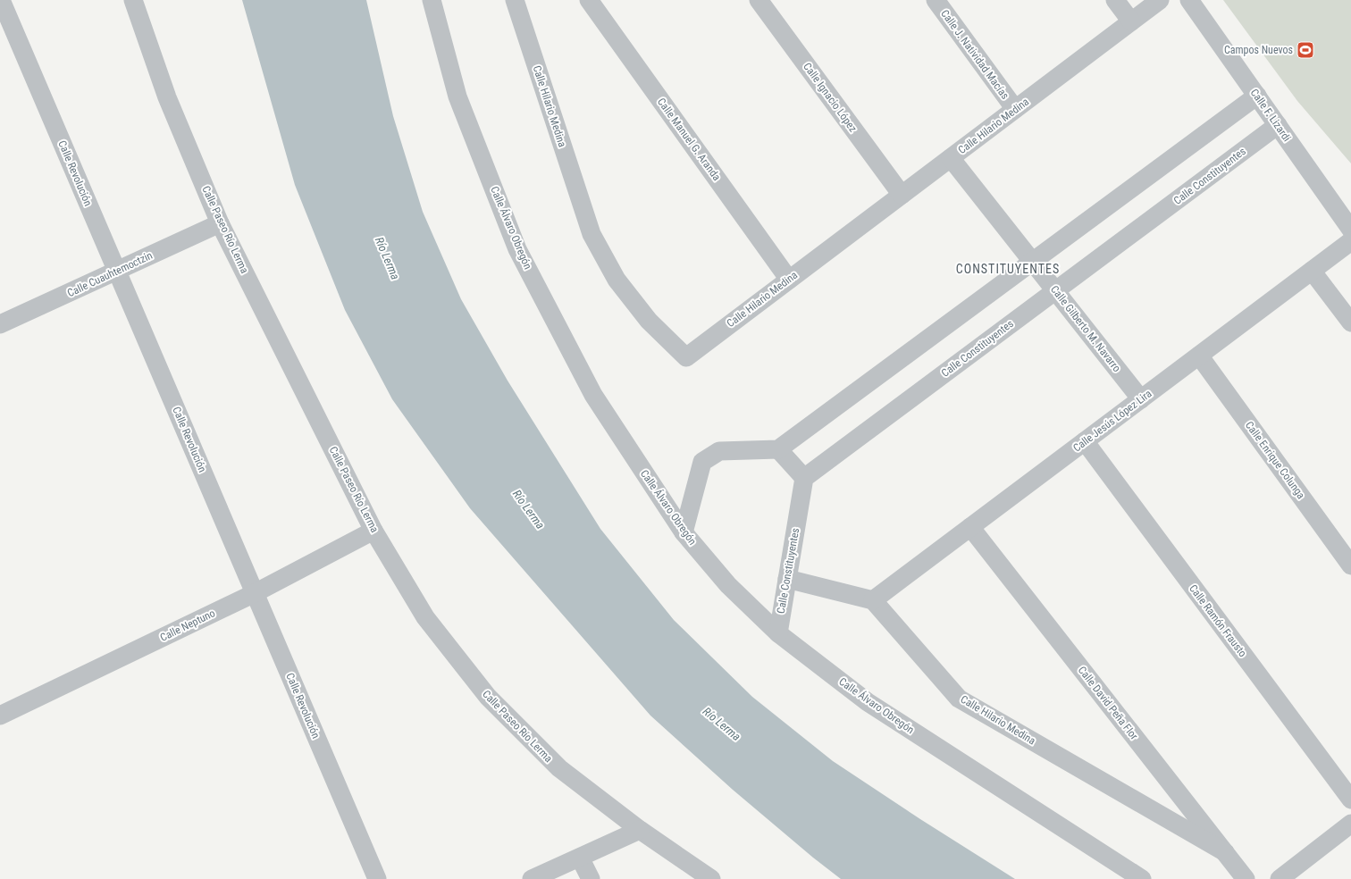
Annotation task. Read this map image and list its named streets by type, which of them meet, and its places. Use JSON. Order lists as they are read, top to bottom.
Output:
{
  "streets": {
    "street": [
      "Calle J. Natividad Macías",
      "Calle Ignacio López",
      "Calle Hilario Medina",
      "Calle F. Lizardi",
      "Calle Manuel G. Aranda",
      "Calle Revolución",
      "Calle Constituyentes",
      "Calle Álvaro Obregón",
      "Calle Paseo Río Lerma",
      "Calle Cuauhtemoctzin",
      "Calle Gilberto M. Navarro",
      "Calle Jesús López Lira",
      "Calle Enrique Colunga",
      "Calle Ramón Frausto",
      "Calle Neptuno",
      "Calle David Peña Flor"
    ]
  },
  "crossings": [
    ["Calle J. Natividad Macías", "Calle Hilario Medina"],
    ["Calle Ignacio López", "Calle Hilario Medina"],
    ["Calle Hilario Medina", "Calle Manuel G. Aranda"],
    ["Calle Hilario Medina", "Calle Gilberto M. Navarro"],
    ["Calle Hilario Medina", "Calle Jesús López Lira"],
    ["Calle Hilario Medina", "Calle David Peña Flor"],
    ["Calle F. Lizardi", "Calle Constituyentes"],
    ["Calle Revolución", "Calle Cuauhtemoctzin"],
    ["Calle Revolución", "Calle Neptuno"],
    ["Calle Constituyentes", "Calle Álvaro Obregón"],
    ["Calle Constituyentes", "Calle Gilberto M. Navarro"],
    ["Calle Paseo Río Lerma", "Calle Cuauhtemoctzin"],
    ["Calle Paseo Río Lerma", "Calle Neptuno"],
    ["Calle Gilberto M. Navarro", "Calle Jesús López Lira"],
    ["Calle Jesús López Lira", "Calle Enrique Colunga"],
    ["Calle Jesús López Lira", "Calle Ramón Frausto"],
    ["Calle Jesús López Lira", "Calle David Peña Flor"]
  ],
  "districts": ["CONSTITUYENTES"],
  "water": ["Río Lerma"],
  "places": {
    "sports": ["Campos Nuevos"]
  }
}
